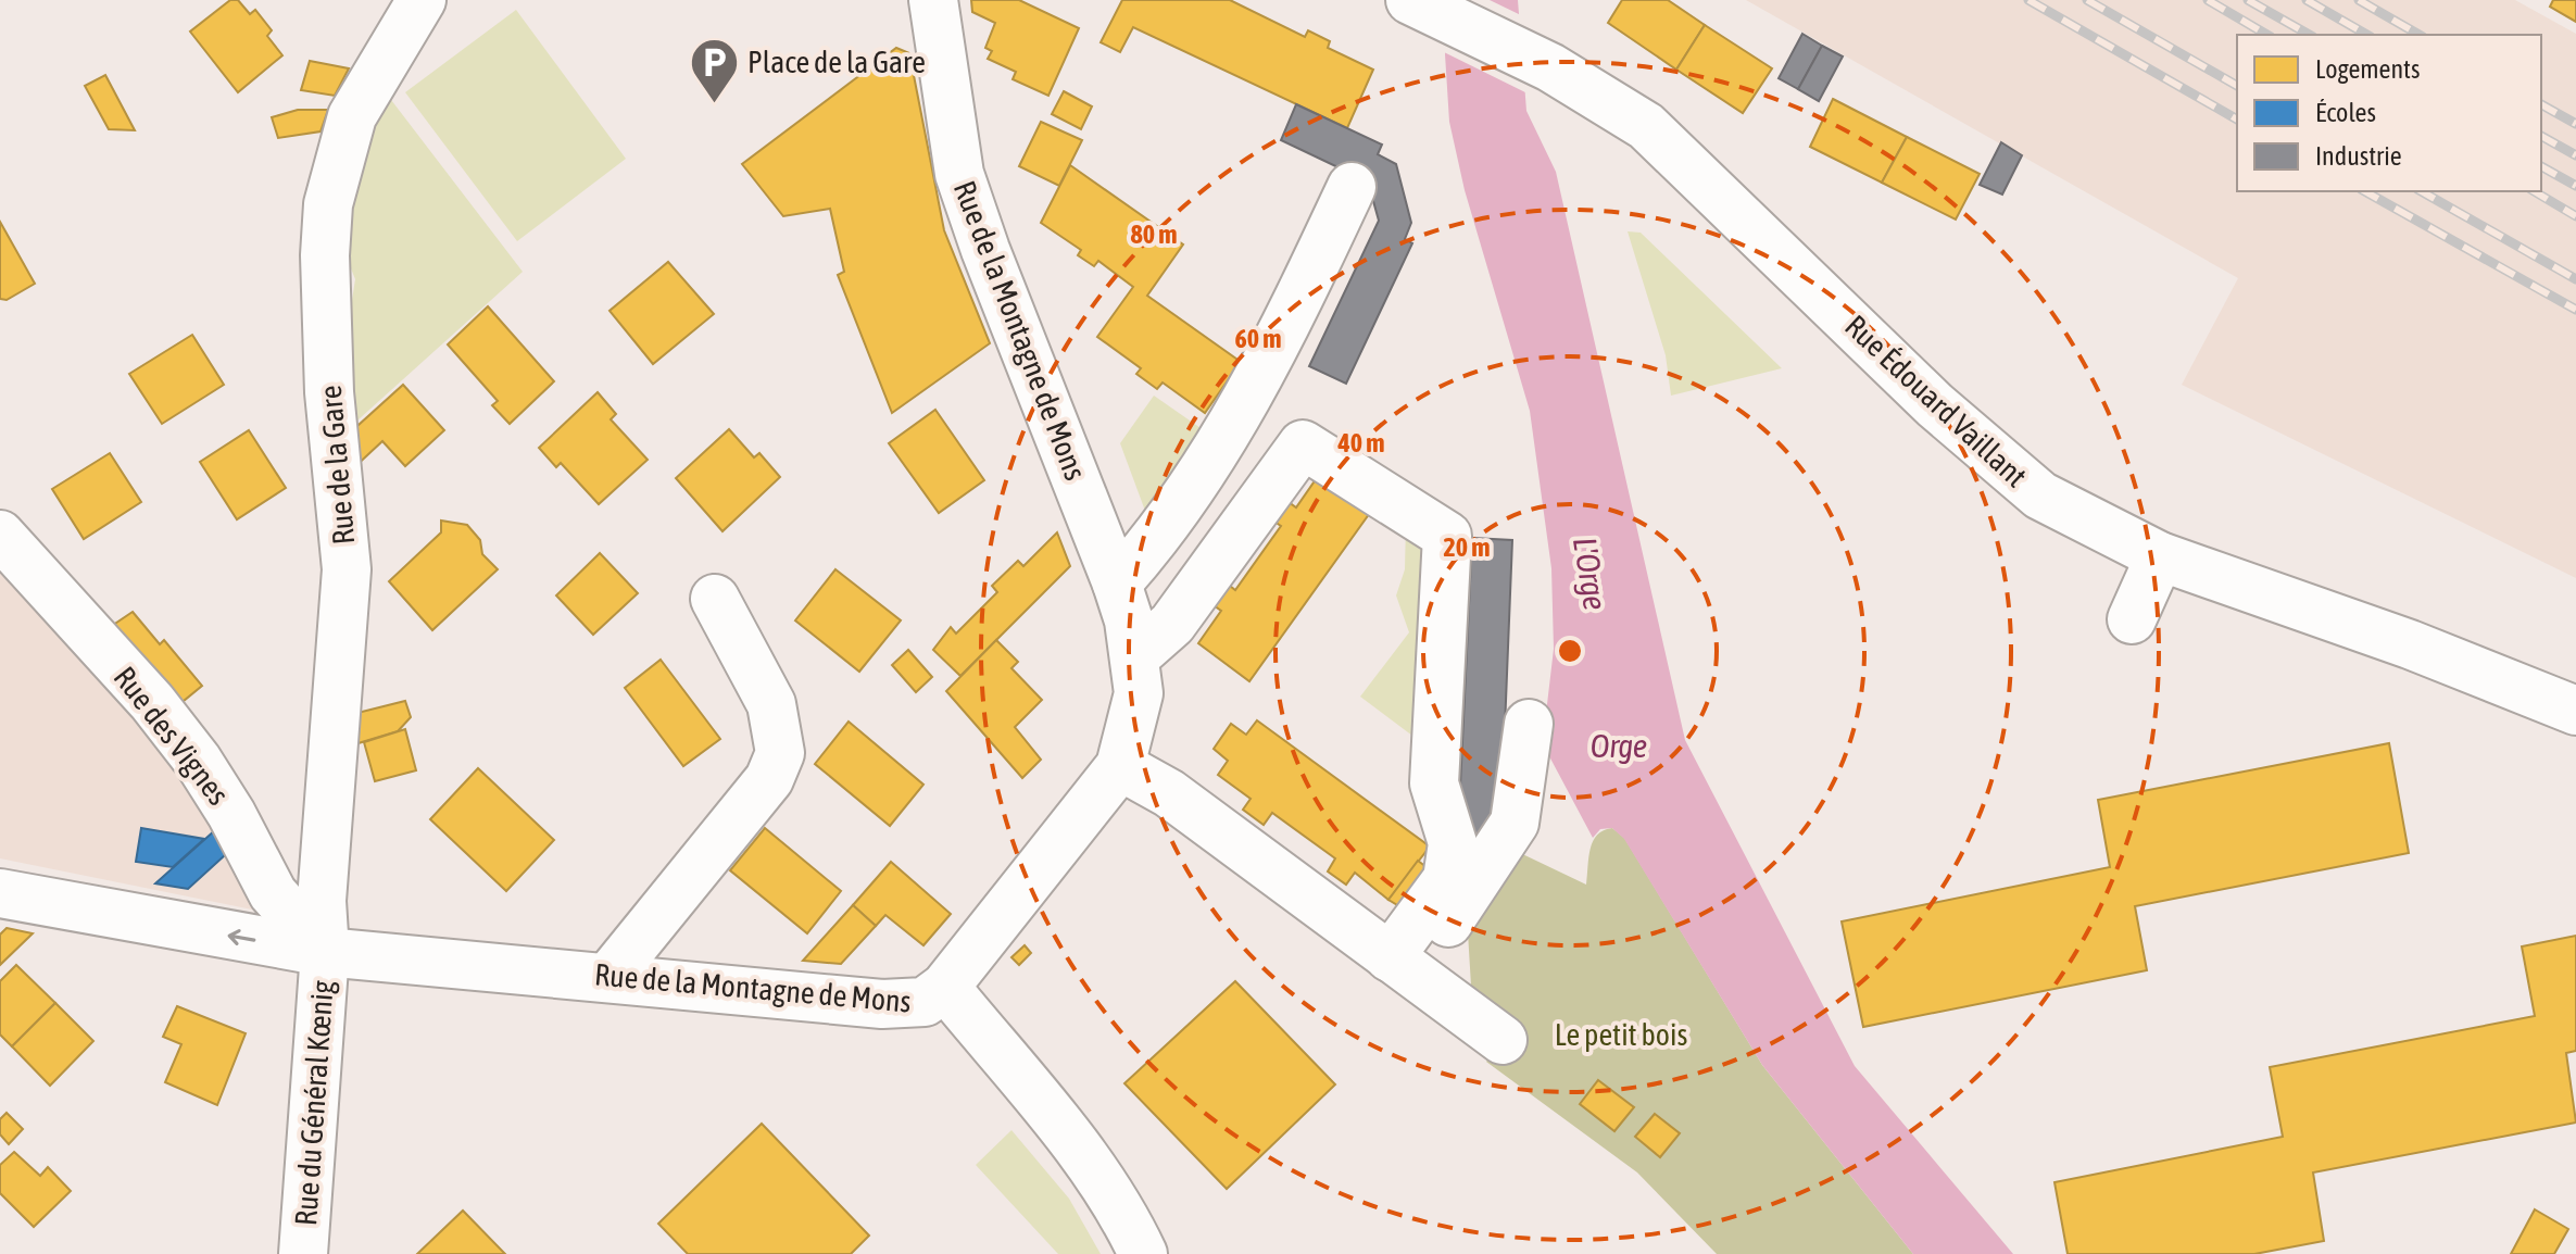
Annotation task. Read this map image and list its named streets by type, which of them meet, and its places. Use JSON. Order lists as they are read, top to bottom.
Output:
{
  "streets": {
    "street": [
      "Rue de la Montagne de Mons",
      "Rue Édouard Vaillant",
      "Rue de la Gare",
      "Rue des Vignes",
      "Rue du Général Kœnig"
    ]
  },
  "crossings": [
    ["Rue de la Montagne de Mons", "Rue de la Gare"],
    ["Rue de la Montagne de Mons", "Rue des Vignes"],
    ["Rue de la Montagne de Mons", "Rue du Général Kœnig"],
    ["Rue de la Gare", "Rue des Vignes"],
    ["Rue de la Gare", "Rue du Général Kœnig"],
    ["Rue des Vignes", "Rue du Général Kœnig"]
  ],
  "water": ["L'Orge", "Orge"],
  "parks": ["Le petit bois"],
  "places": {
    "parking": ["Place de la Gare"]
  },
  "legend": ["Logements", "Écoles", "Industrie"],
  "rings": [
    "80 m",
    "60 m",
    "40 m",
    "20 m"
  ]
}
